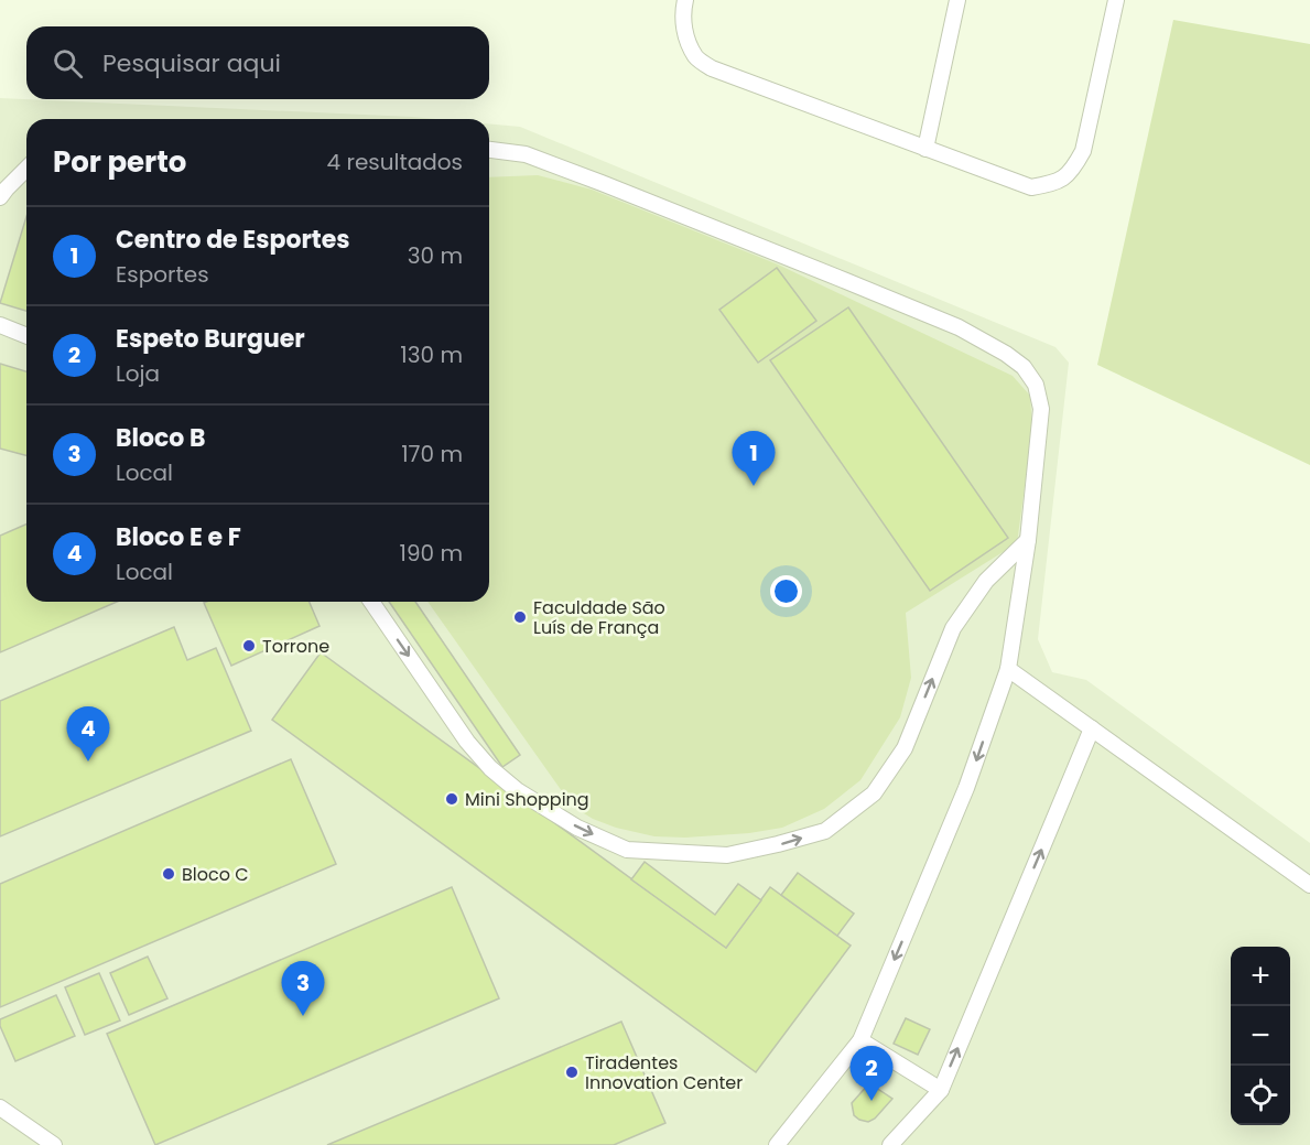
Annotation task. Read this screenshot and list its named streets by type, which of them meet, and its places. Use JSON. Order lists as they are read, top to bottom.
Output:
{
  "places": [
    "Faculdade São Luís de França",
    "Torrone",
    "Mini Shopping",
    "Bloco C",
    "Tiradentes Innovation Center"
  ],
  "page": {
    "search": "Pesquisar aqui",
    "heading": ["Por perto", "4 resultados"],
    "list": [
      {
        "mark": "1",
        "name": "Centro de Esportes",
        "note": "Esportes",
        "value": "30 m"
      },
      {
        "mark": "2",
        "name": "Espeto Burguer",
        "note": "Loja",
        "value": "130 m"
      },
      {
        "mark": "3",
        "name": "Bloco B",
        "note": "Local",
        "value": "170 m"
      },
      {
        "mark": "4",
        "name": "Bloco E e F",
        "note": "Local",
        "value": "190 m"
      }
    ],
    "pins": [
      "1",
      "4",
      "3",
      "2"
    ],
    "map_buttons": ["+", "−"]
  }
}
